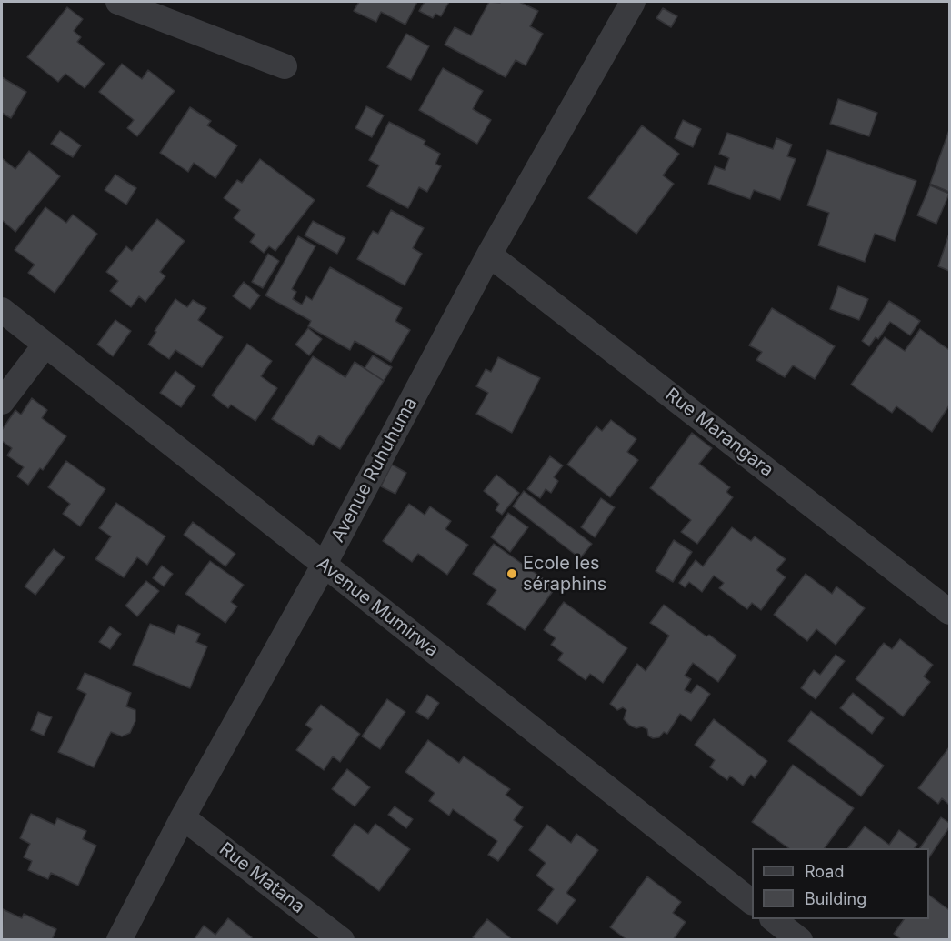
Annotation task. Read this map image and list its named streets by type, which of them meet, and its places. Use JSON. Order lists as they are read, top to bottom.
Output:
{
  "streets": {
    "street": [
      "Rue Marangara",
      "Avenue Ruhuhuma",
      "Avenue Mumirwa",
      "Rue Matana"
    ]
  },
  "crossings": [
    ["Rue Marangara", "Avenue Ruhuhuma"],
    ["Avenue Ruhuhuma", "Avenue Mumirwa"],
    ["Avenue Ruhuhuma", "Rue Matana"]
  ],
  "places": ["Ecole les séraphins"],
  "legend": ["Road", "Building"]
}
